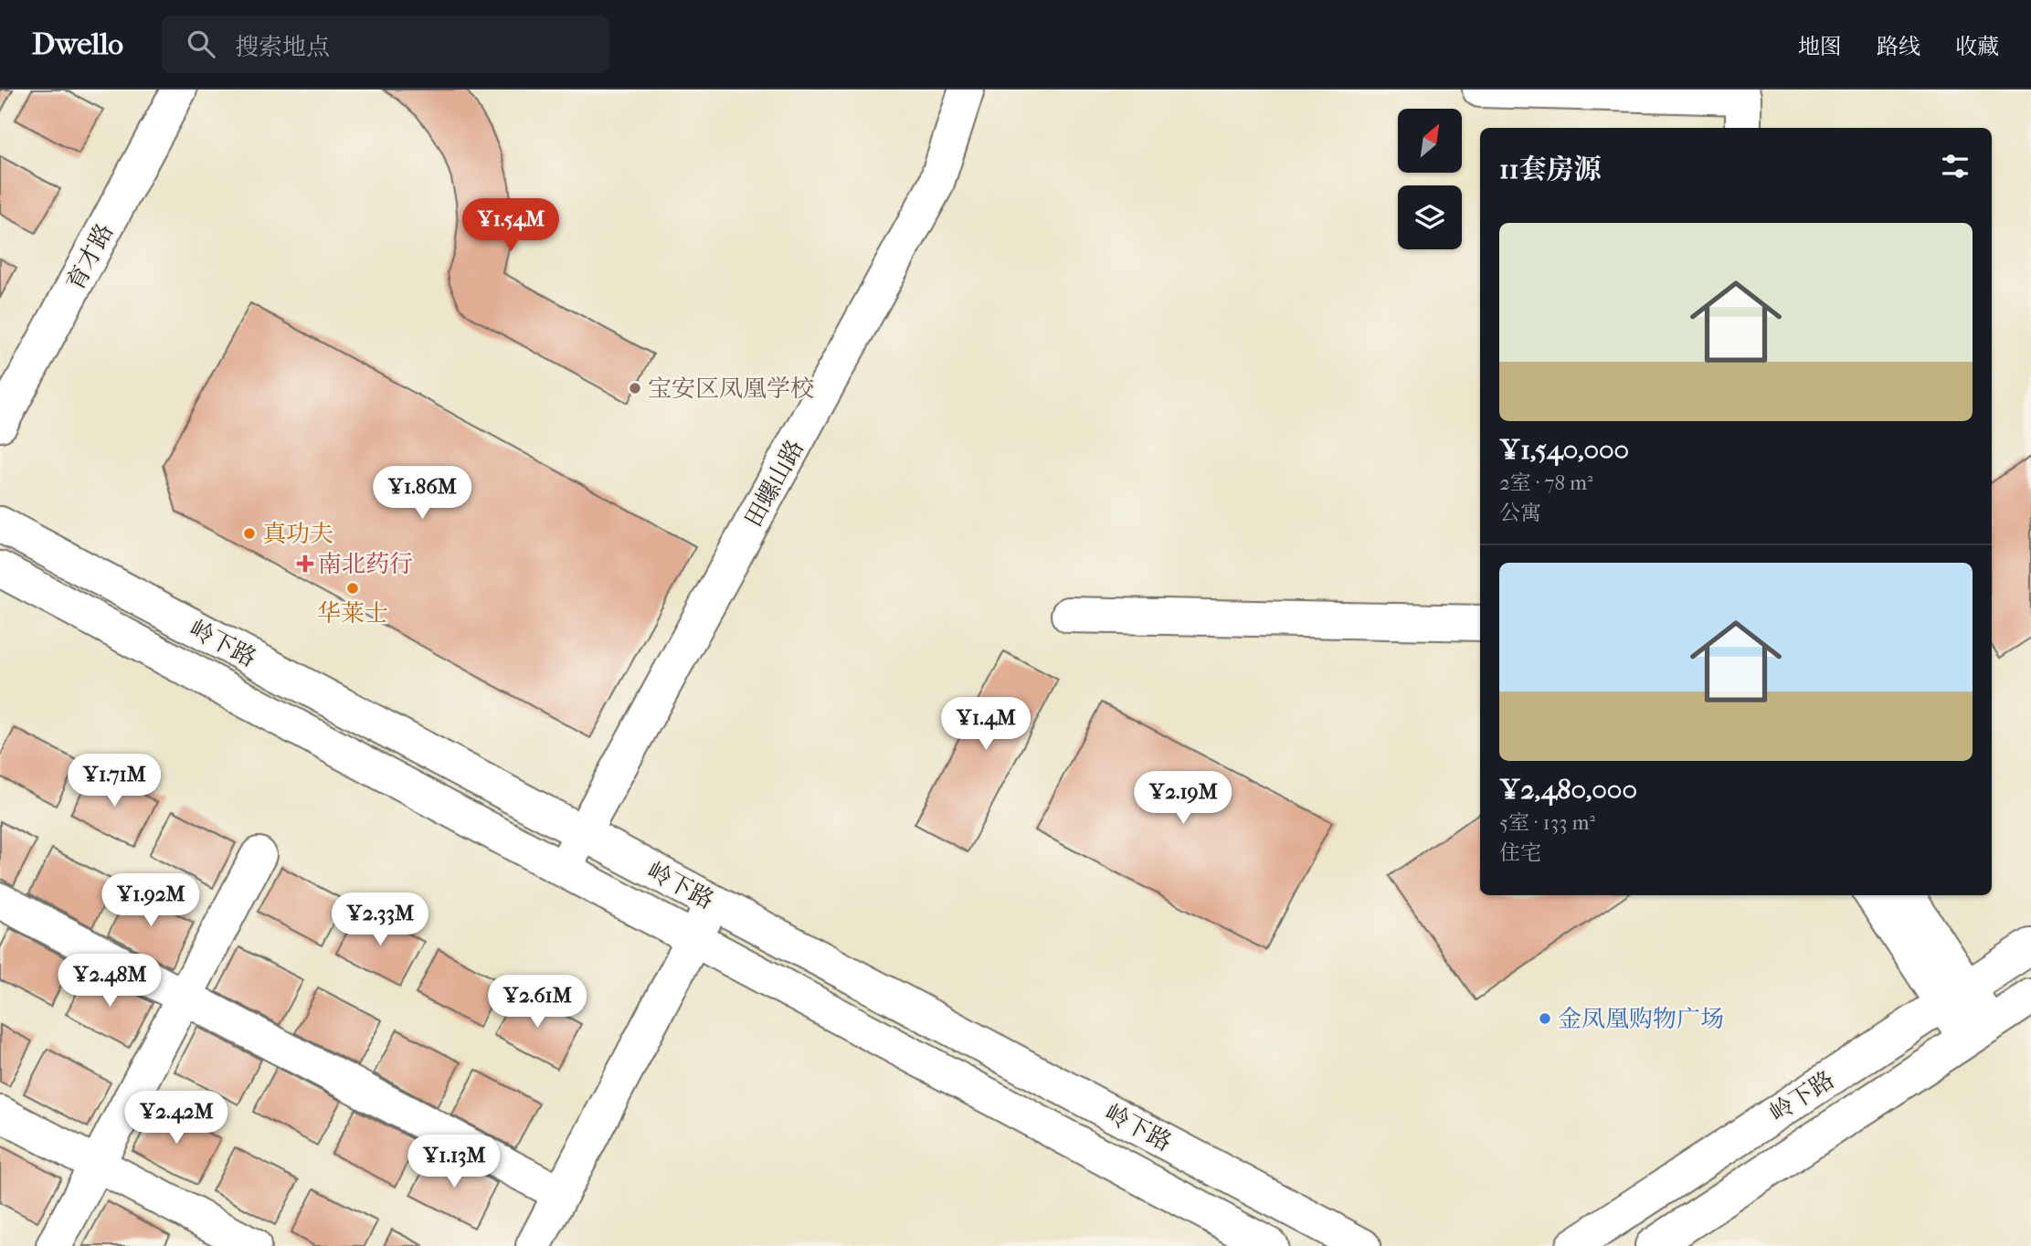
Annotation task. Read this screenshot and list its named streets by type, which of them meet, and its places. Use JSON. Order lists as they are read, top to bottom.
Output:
{
  "streets": {
    "street": ["育才路", "田螺山路", "岭下路"]
  },
  "crossings": [
    ["田螺山路", "岭下路"]
  ],
  "places": {
    "other": [
      "宝安区凤凰学校",
      "真功夫",
      "华莱士",
      "金凤凰购物广场"
    ],
    "health": ["南北药行"]
  },
  "north": "top right",
  "page": {
    "header": "Dwello",
    "search": "搜索地点",
    "nav": ["地图", "路线", "收藏"],
    "heading": "11套房源",
    "price": [
      "¥1.54M",
      "¥1.86M",
      "¥1.4M",
      "¥1.71M",
      "¥2.19M",
      "¥1.92M",
      "¥2.33M",
      "¥2.48M",
      "¥2.61M",
      "¥2.42M",
      "¥1.13M"
    ],
    "list": [
      {
        "name": "¥1,540,000",
        "note": "2室 · 78 m² · 公寓"
      },
      {
        "name": "¥2,480,000",
        "note": "5室 · 133 m² · 住宅"
      }
    ]
  }
}
